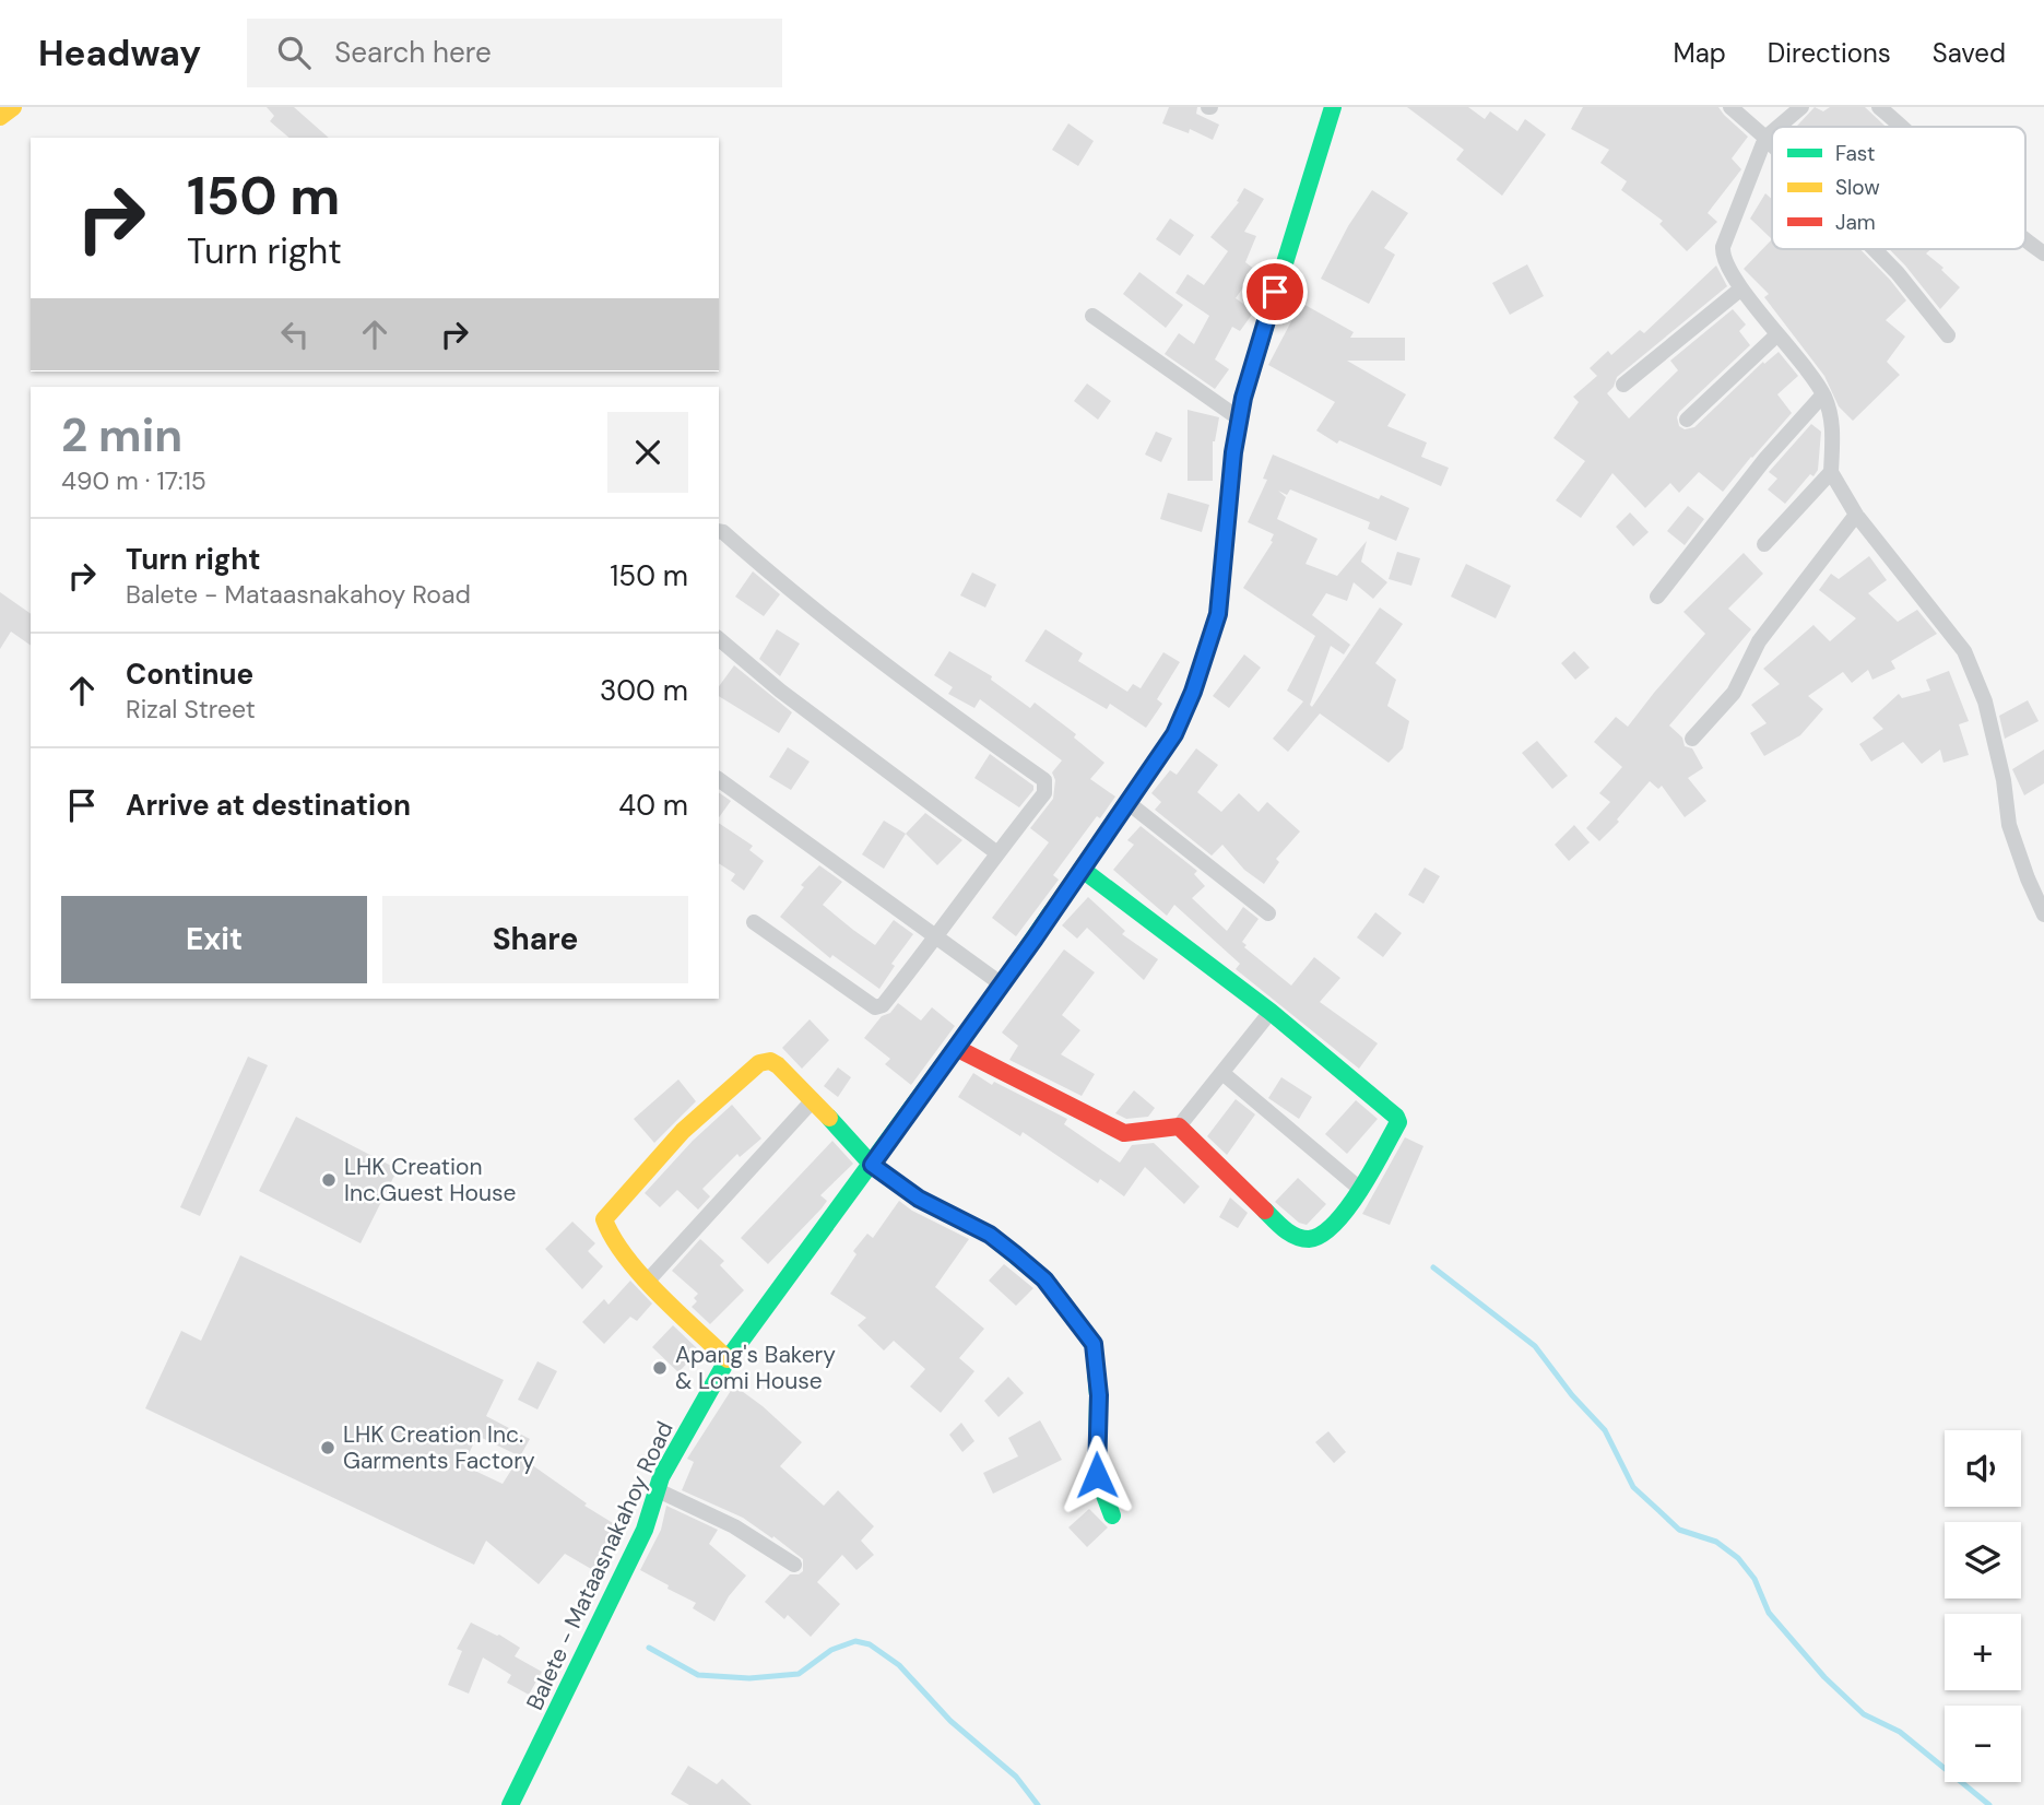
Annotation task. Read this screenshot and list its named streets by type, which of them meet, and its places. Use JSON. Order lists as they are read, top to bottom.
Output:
{
  "streets": {
    "street": ["Balete - Mataasnakahoy Road"]
  },
  "places": ["LHK Creation Inc.Guest House", "Apang's Bakery & Lomi House", "LHK Creation Inc. Garments Factory"],
  "legend": ["Fast", "Slow", "Jam"],
  "page": {
    "header": "Headway",
    "search": "Search here",
    "nav": ["Map", "Directions", "Saved"],
    "turn": ["150 m", "Turn right"],
    "heading": ["2 min", "490 m · 17:15"],
    "list": [
      {
        "name": "Turn right",
        "note": "Balete - Mataasnakahoy Road",
        "value": "150 m"
      },
      {
        "name": "Continue",
        "note": "Rizal Street",
        "value": "300 m"
      },
      {
        "name": "Arrive at destination",
        "value": "40 m"
      }
    ],
    "buttons": ["Exit", "Share"],
    "map_buttons": ["+", "−"]
  }
}
